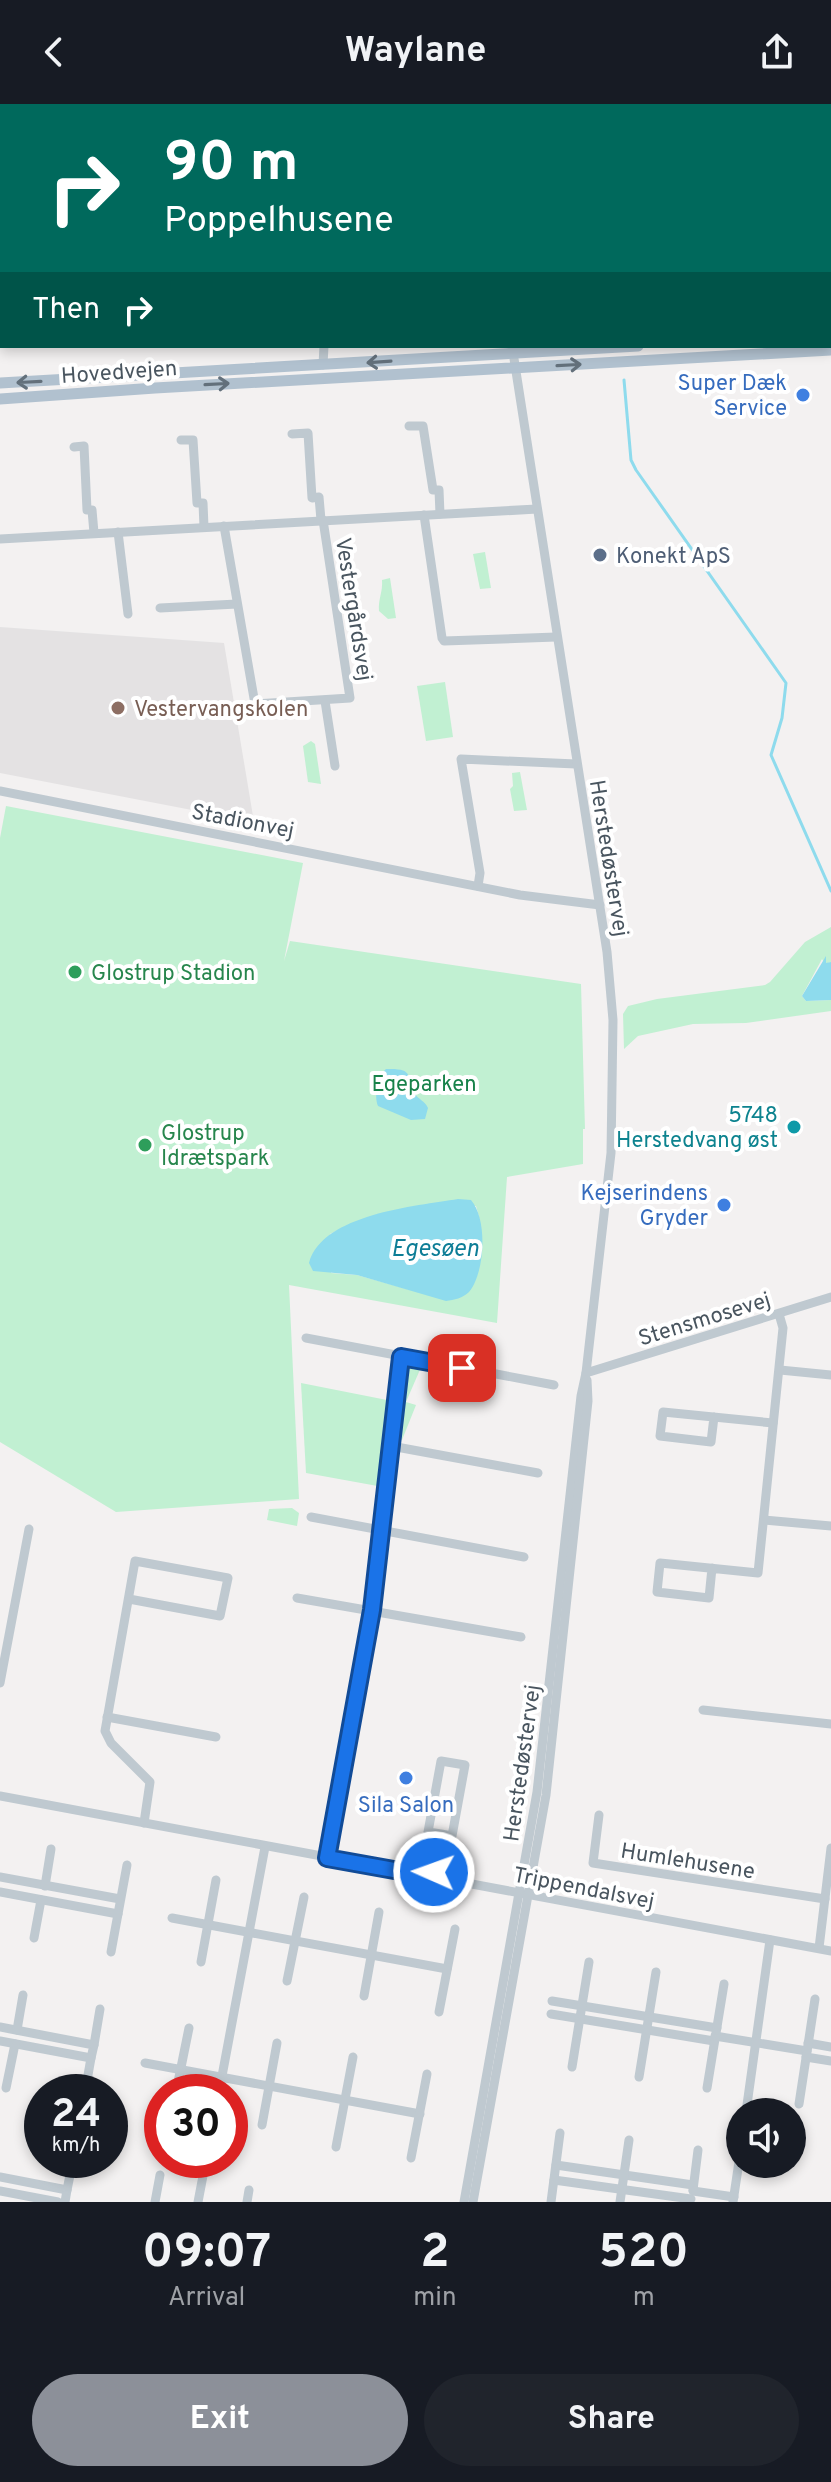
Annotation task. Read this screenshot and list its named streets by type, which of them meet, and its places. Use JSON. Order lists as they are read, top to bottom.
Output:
{
  "streets": {
    "main road": ["Hovedvejen"],
    "street": [
      "Vestergårdsvej",
      "Stadionvej",
      "Herstedøstervej",
      "Stensmosevej",
      "Humlehusene",
      "Trippendalsvej"
    ]
  },
  "crossings": [
    ["Hovedvejen", "Herstedøstervej"],
    ["Vestergårdsvej", "Herstedøstervej"],
    ["Stadionvej", "Herstedøstervej"],
    ["Herstedøstervej", "Stensmosevej"],
    ["Herstedøstervej", "Trippendalsvej"]
  ],
  "water": ["Egesøen"],
  "parks": ["Egeparken"],
  "places": [
    "Super Dæk Service",
    "Konekt ApS",
    "Vestervangskolen",
    "Glostrup Stadion",
    "5748 Herstedvang øst",
    "Glostrup Idrætspark",
    "Kejserindens Gryder",
    "Sila Salon"
  ],
  "page": {
    "header": "Waylane",
    "turn": ["90 m", "Poppelhusene"],
    "then": "Then",
    "speed": "24 km/h",
    "limit": "30",
    "eta": [
      "09:07",
      "Arrival",
      "2",
      "min",
      "520",
      "m"
    ],
    "buttons": ["Exit", "Share"]
  }
}
